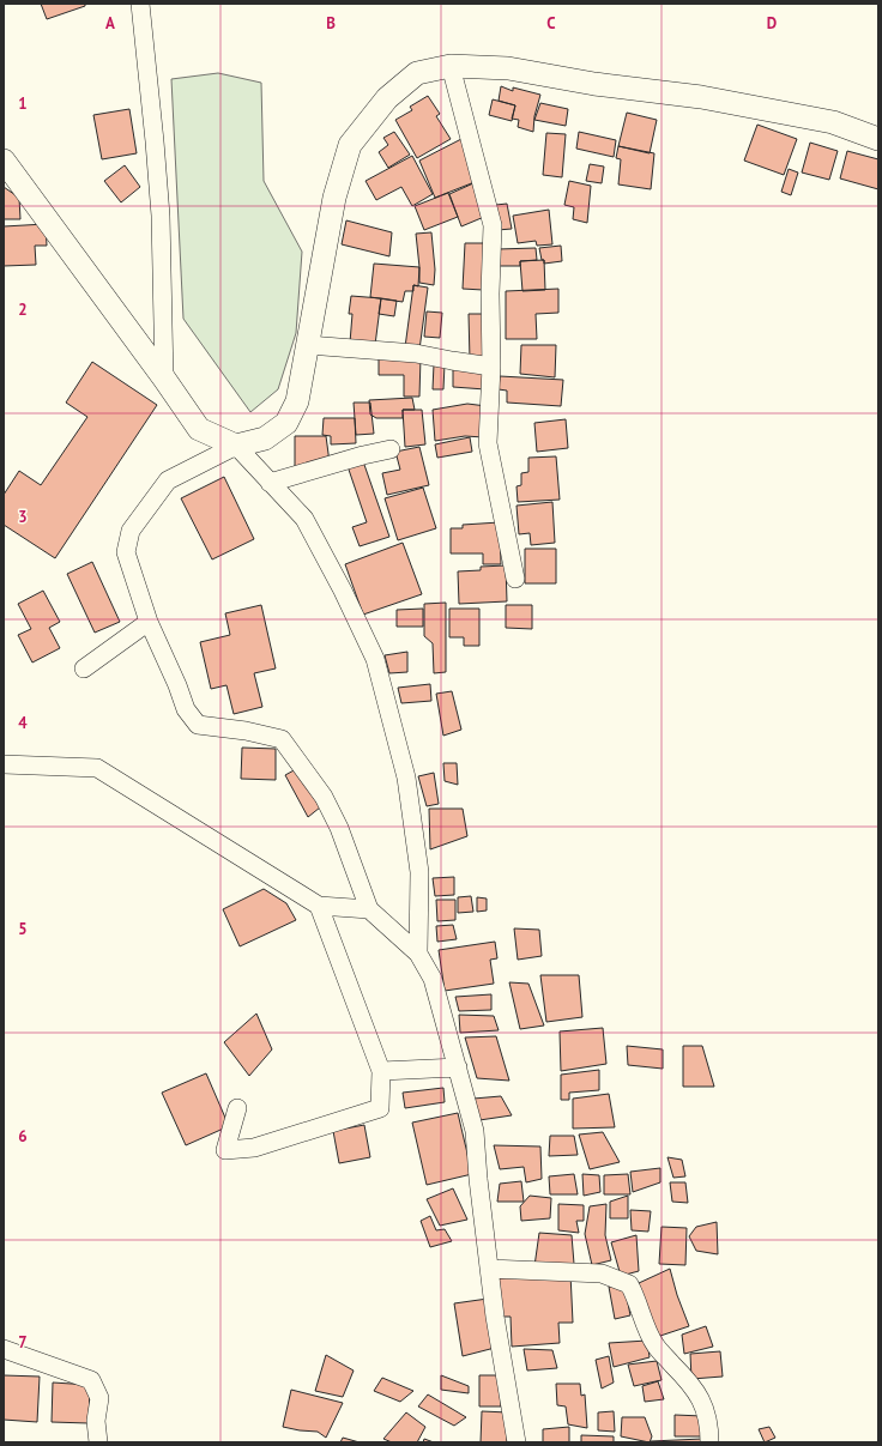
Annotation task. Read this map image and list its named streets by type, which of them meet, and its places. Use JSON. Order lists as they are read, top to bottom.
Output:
{
  "grid": {
    "columns": [
      "A",
      "B",
      "C",
      "D"
    ],
    "rows": [
      "1",
      "2",
      "3",
      "4",
      "5",
      "6",
      "7"
    ]
  }
}
